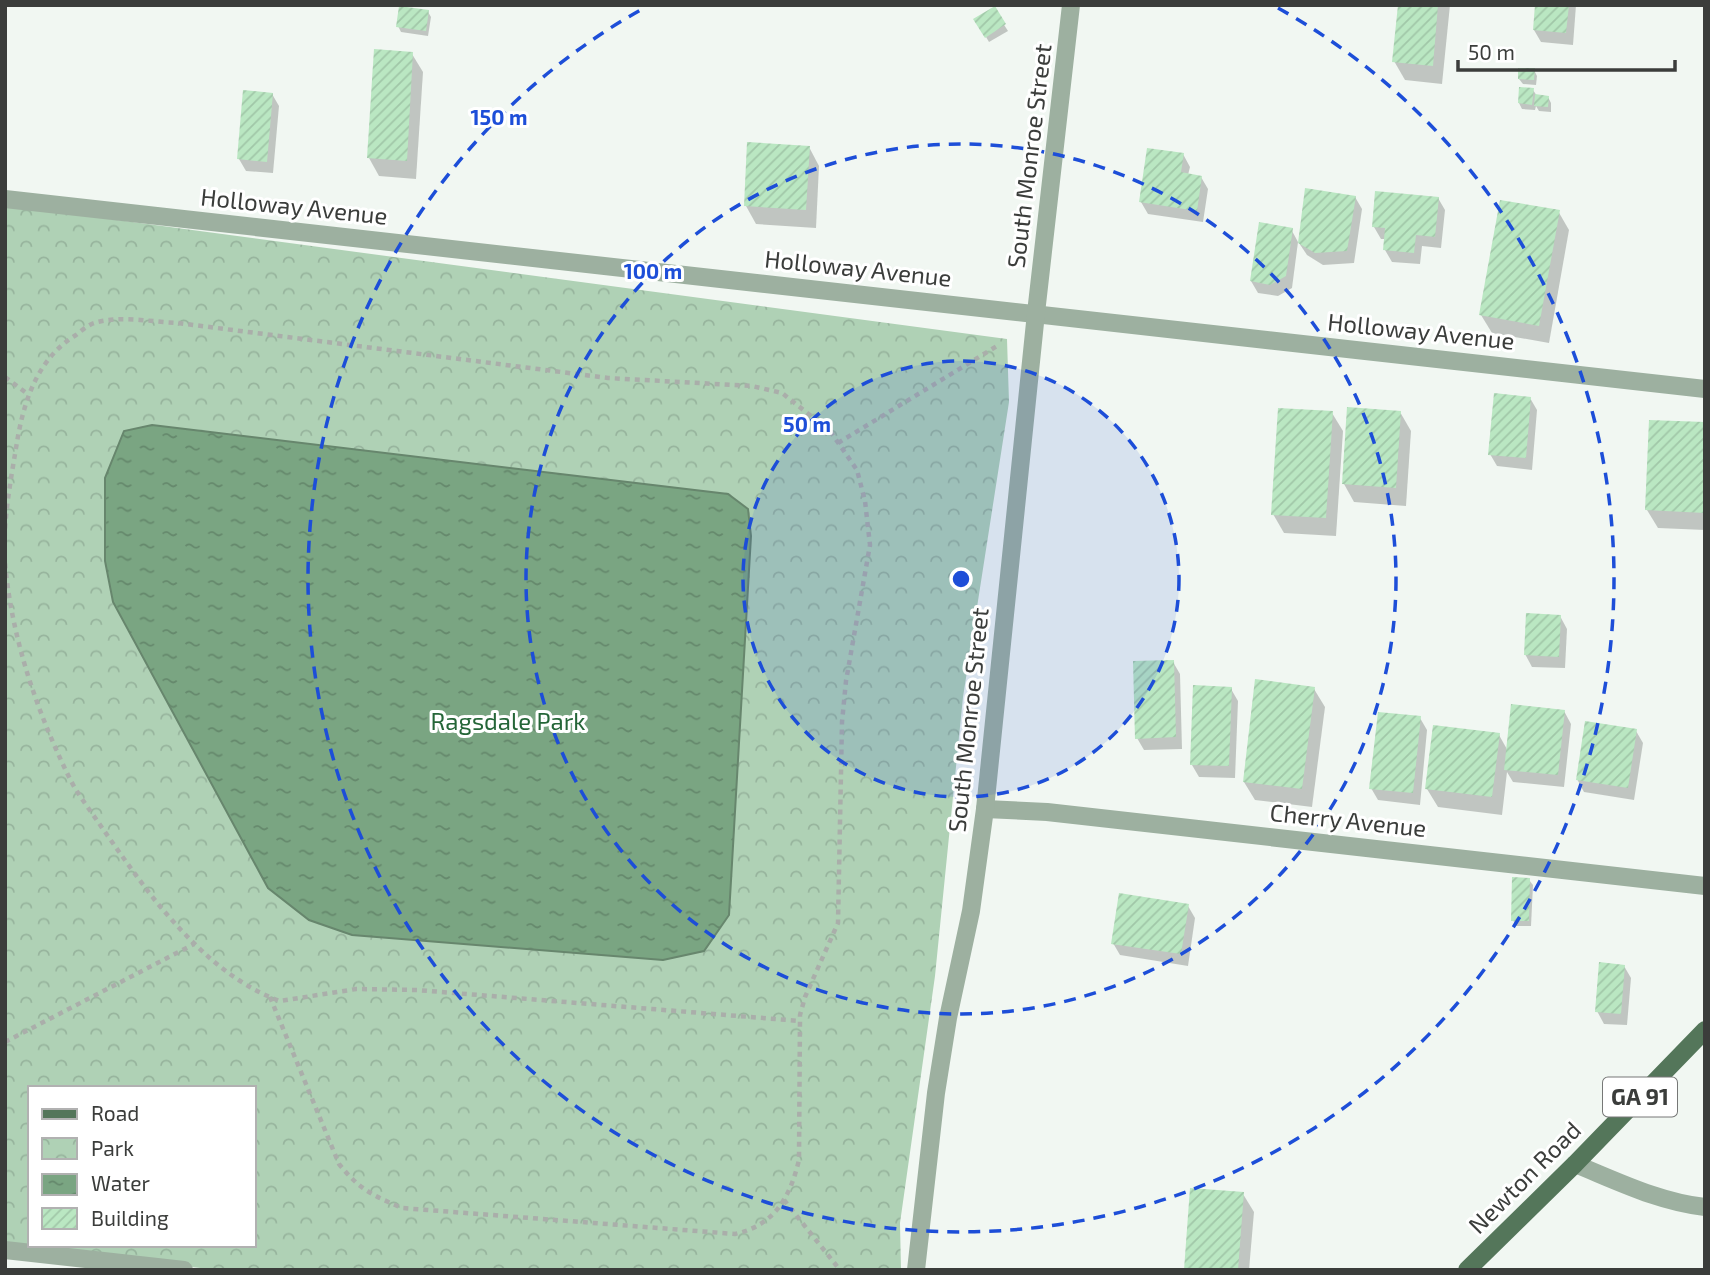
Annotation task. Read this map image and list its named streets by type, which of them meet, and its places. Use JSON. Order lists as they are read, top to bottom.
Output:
{
  "streets": {
    "main road": ["GA 91", "Newton Road"],
    "street": ["South Monroe Street", "Holloway Avenue", "Cherry Avenue"]
  },
  "crossings": [
    ["South Monroe Street", "Holloway Avenue"],
    ["South Monroe Street", "Cherry Avenue"]
  ],
  "parks": ["Ragsdale Park"],
  "legend": [
    "Road",
    "Park",
    "Water",
    "Building"
  ],
  "scale_bar": "50 m",
  "rings": ["150 m", "100 m", "50 m"]
}
